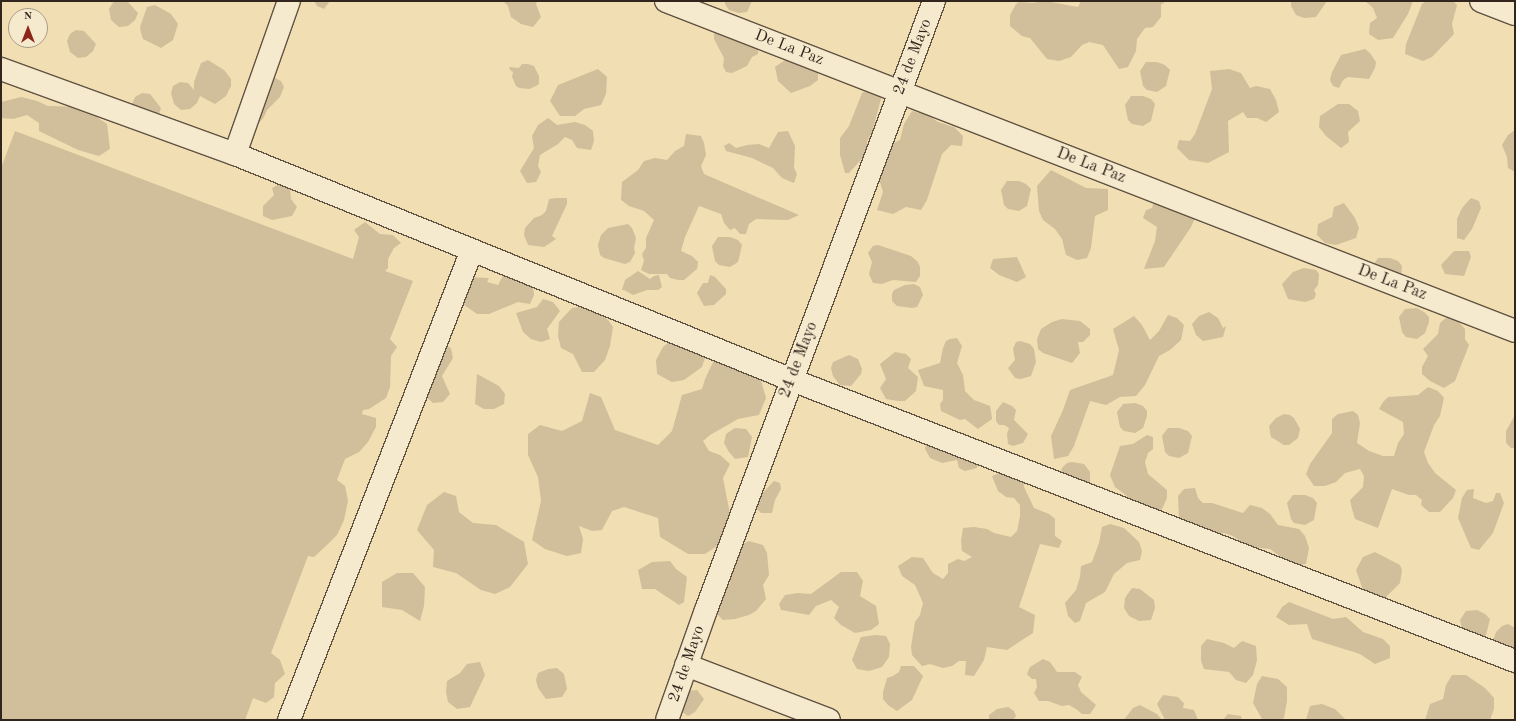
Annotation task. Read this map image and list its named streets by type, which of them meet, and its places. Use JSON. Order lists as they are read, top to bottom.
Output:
{
  "streets": {
    "street": ["De La Paz", "24 de Mayo"]
  },
  "crossings": [
    ["De La Paz", "24 de Mayo"]
  ],
  "north": "top"
}
